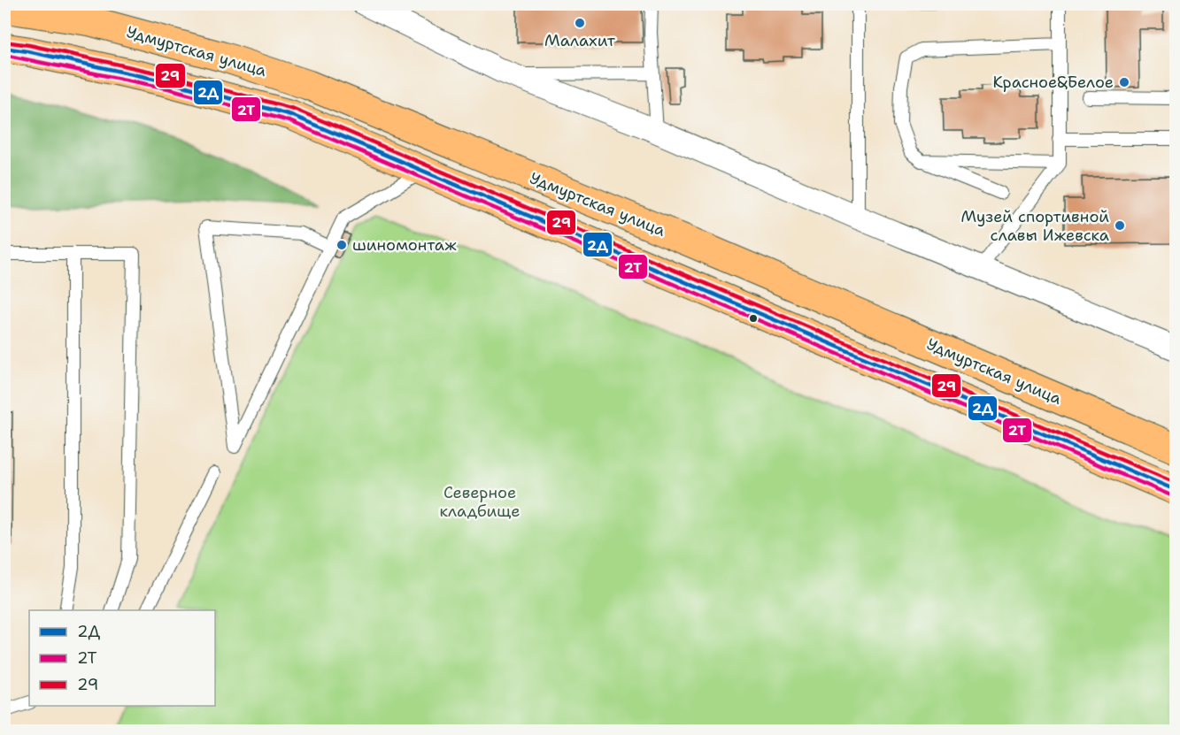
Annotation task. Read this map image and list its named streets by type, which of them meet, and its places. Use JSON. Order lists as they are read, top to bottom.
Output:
{
  "streets": {
    "main road": ["Удмуртская улица"]
  },
  "parks": ["Северное кладбище"],
  "places": [
    "Малахит",
    "Красное&Белое",
    "Музей спортивной славы Ижевска",
    "шиномонтаж"
  ],
  "lines": ["transit line 29", "transit line 2Д", "transit line 2Т"],
  "legend": ["2Д", "2Т", "29"]
}
